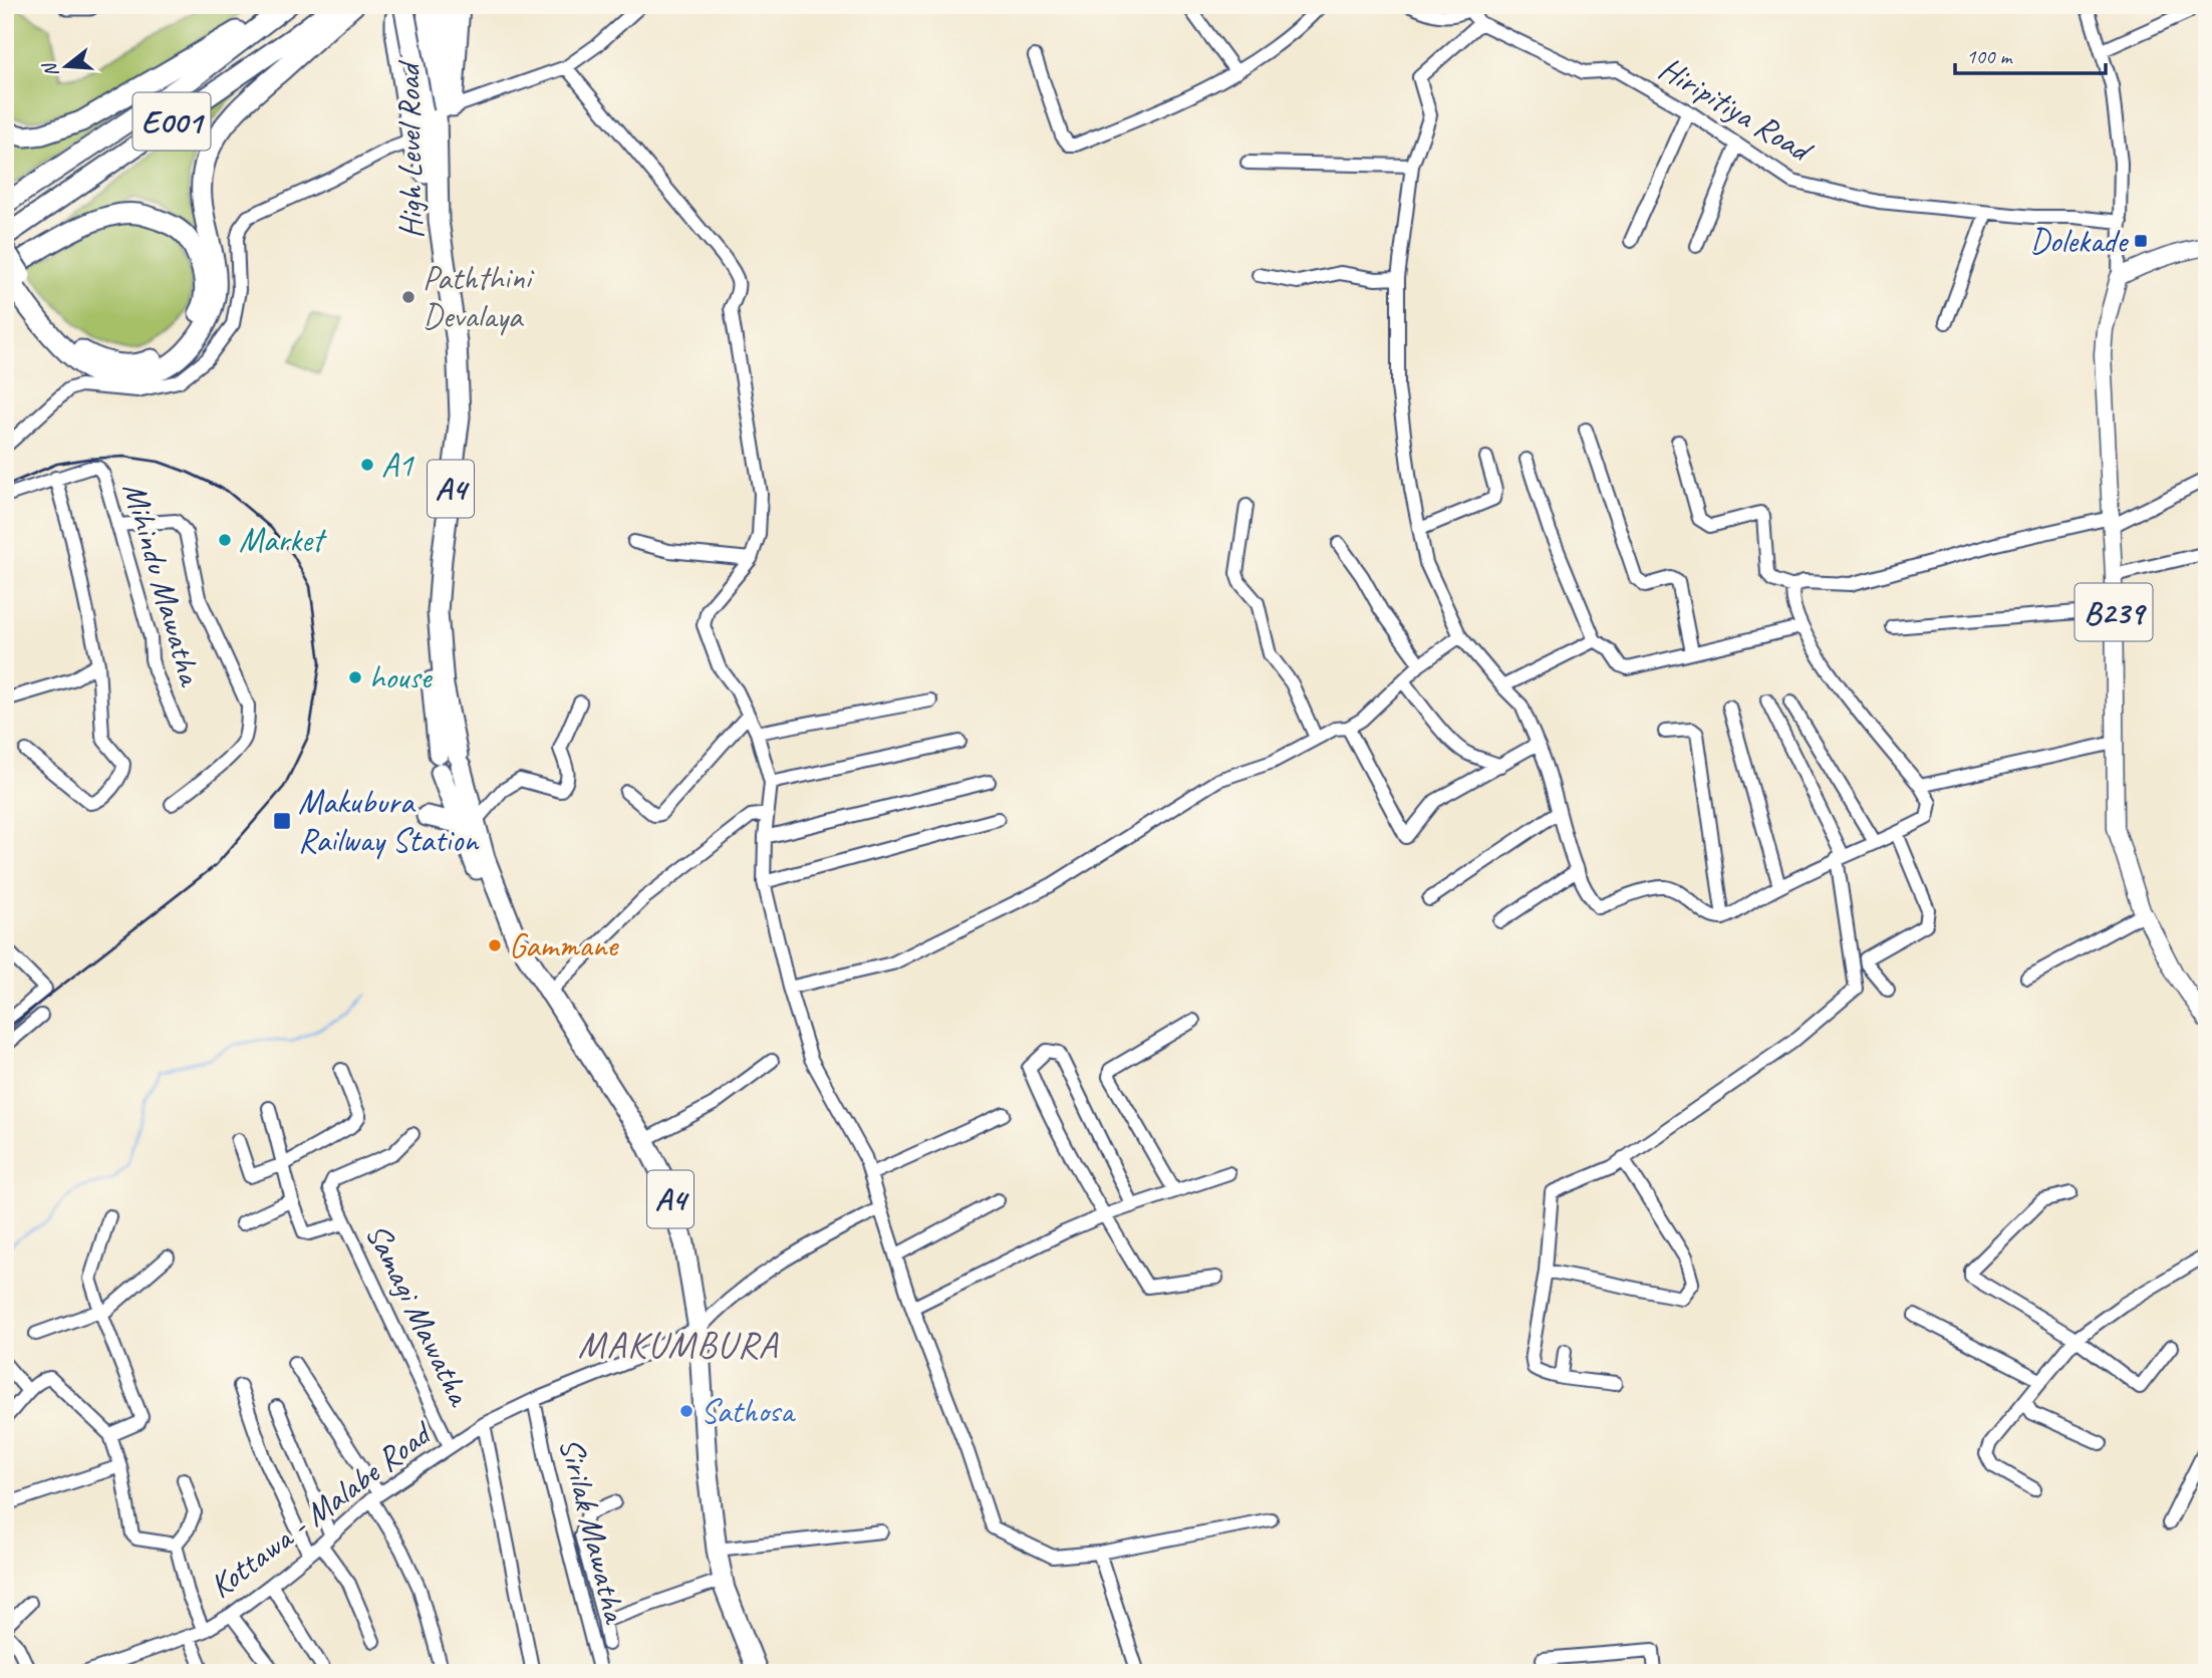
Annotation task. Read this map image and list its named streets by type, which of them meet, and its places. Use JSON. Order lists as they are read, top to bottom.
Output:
{
  "streets": {
    "highway": ["E001", "High Level Road", "A4"],
    "main road": ["B239"],
    "street": [
      "Hiripitiya Road",
      "Mihindu Mawatha",
      "Samagi Mawatha",
      "Kottawa - Malabe Road",
      "Sirilak Mawatha"
    ]
  },
  "crossings": [
    ["High Level Road", "Kottawa - Malabe Road"],
    ["Samagi Mawatha", "Kottawa - Malabe Road"],
    ["Kottawa - Malabe Road", "Sirilak Mawatha"]
  ],
  "districts": ["MAKUMBURA"],
  "places": {
    "transit": ["Dolekade", "Makubura Railway Station"],
    "other": [
      "Paththini Devalaya",
      "A1",
      "Market",
      "house",
      "Gammane",
      "Sathosa"
    ]
  },
  "scale_bar": "100 m",
  "north": "left"
}
